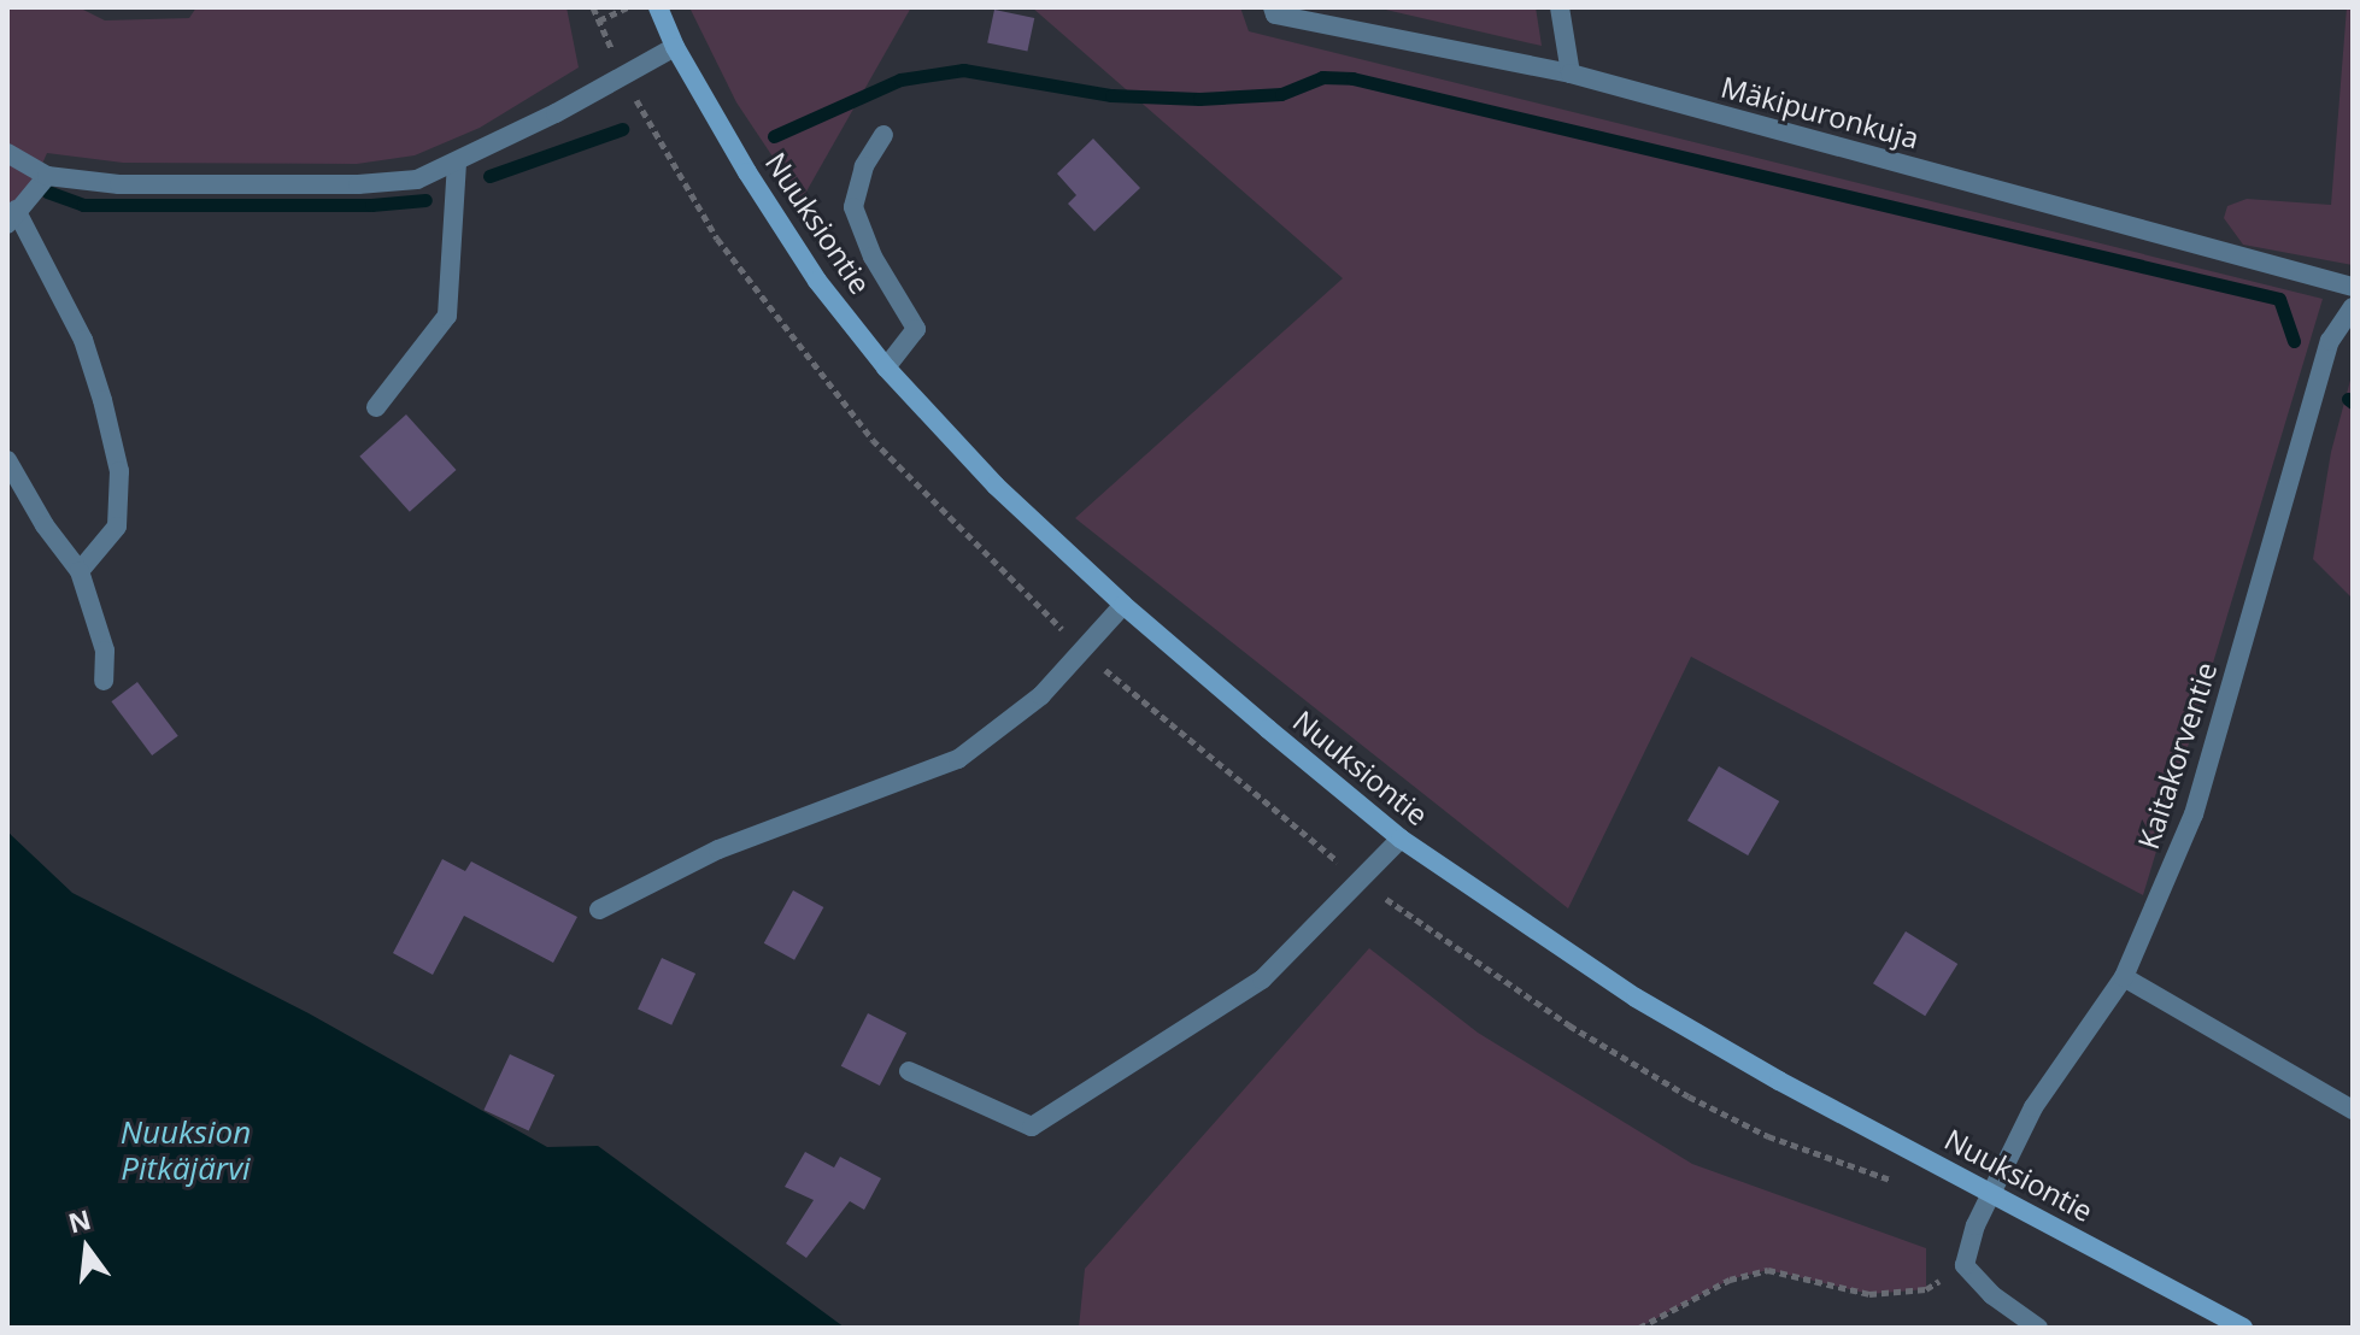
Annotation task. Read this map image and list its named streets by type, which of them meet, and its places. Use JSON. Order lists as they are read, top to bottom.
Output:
{
  "streets": {
    "street": ["Mäkipuronkuja", "Nuuksiontie", "Kaitakorventie"]
  },
  "crossings": [
    ["Nuuksiontie", "Kaitakorventie"]
  ],
  "water": ["Nuuksion Pitkäjärvi"],
  "north": "top"
}
